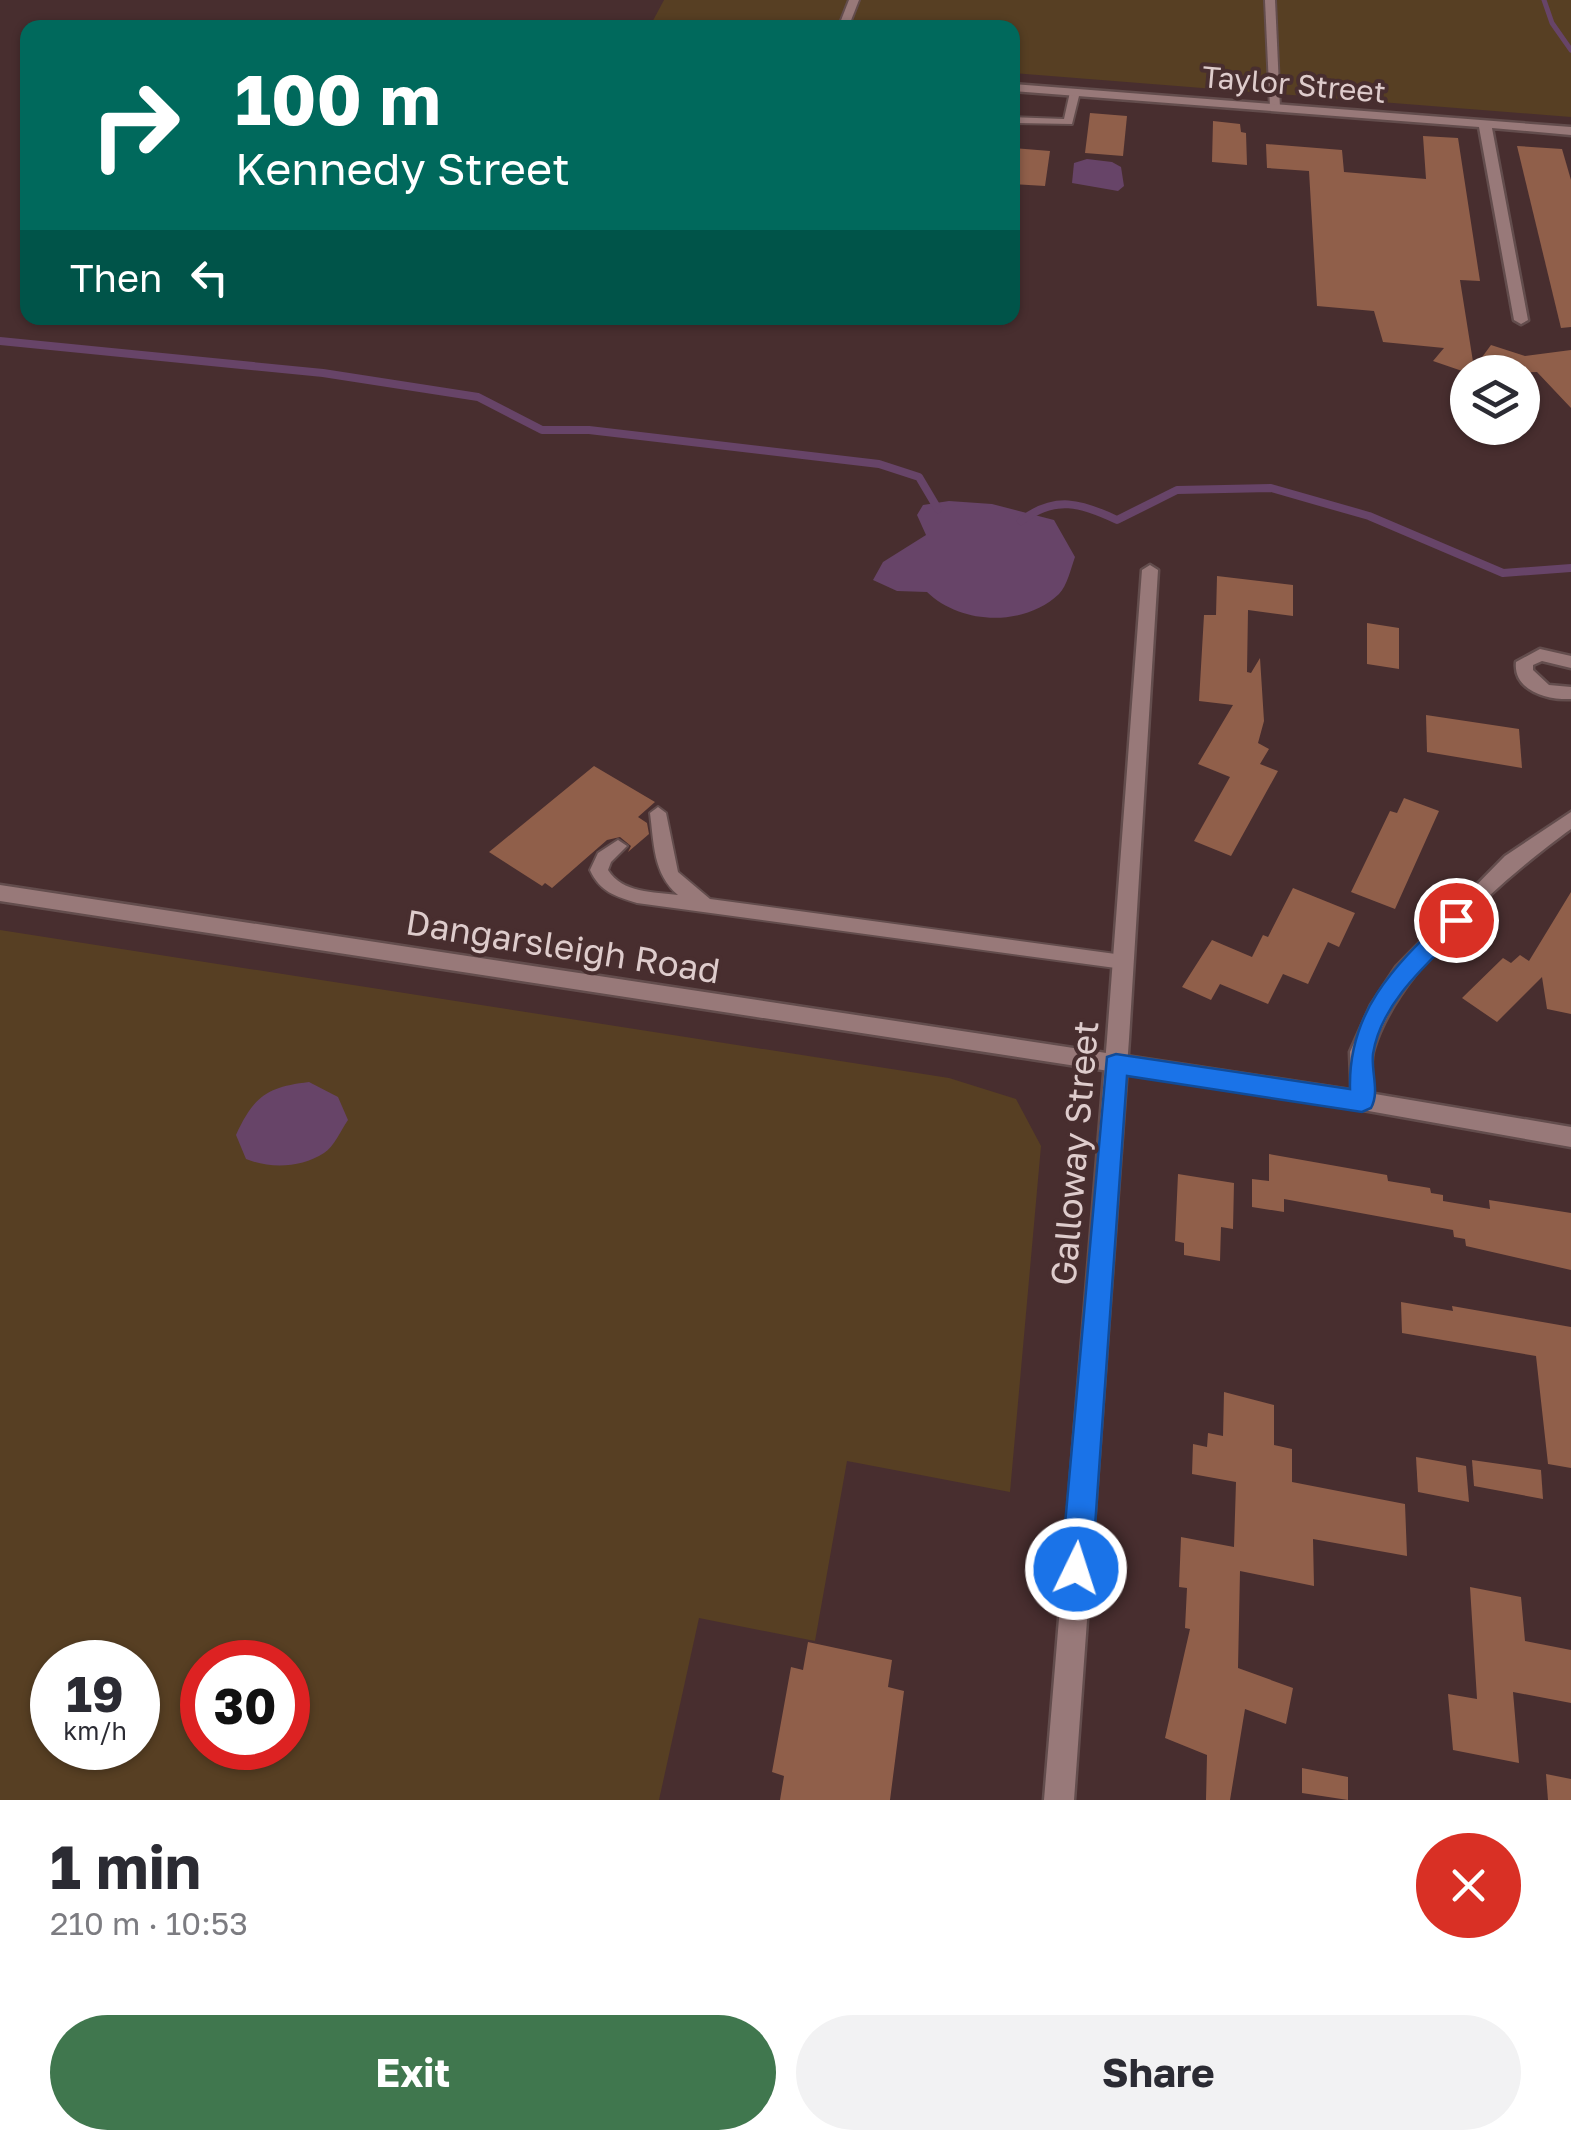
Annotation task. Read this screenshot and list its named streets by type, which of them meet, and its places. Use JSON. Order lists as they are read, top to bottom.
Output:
{
  "streets": {
    "street": ["Taylor Street", "Dangarsleigh Road", "Galloway Street"]
  },
  "crossings": [
    ["Dangarsleigh Road", "Galloway Street"]
  ],
  "page": {
    "turn": ["100 m", "Kennedy Street"],
    "then": "Then",
    "speed": "19 km/h",
    "limit": "30",
    "heading": ["1 min", "210 m · 10:53"],
    "buttons": ["Exit", "Share"]
  }
}
